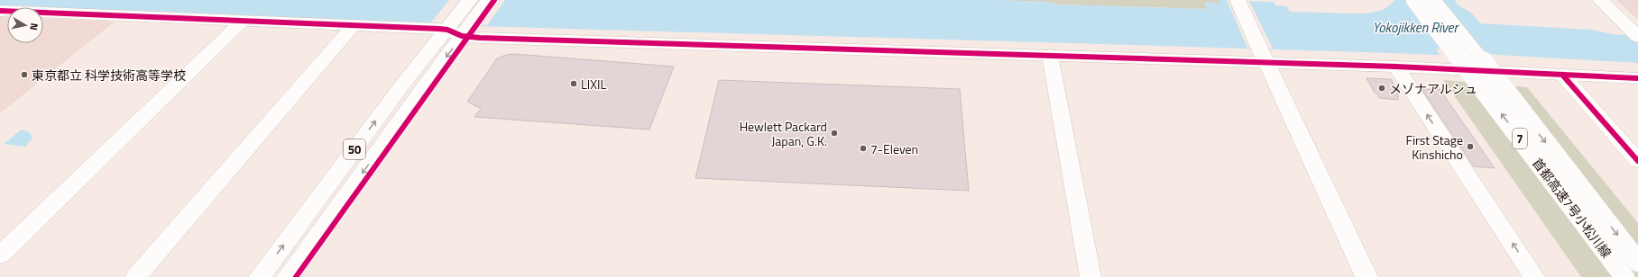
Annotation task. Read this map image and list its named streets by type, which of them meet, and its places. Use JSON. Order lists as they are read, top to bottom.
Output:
{
  "streets": {
    "main road": ["7", "50", "首都高速7号小松川線"]
  },
  "water": ["Yokojikken River"],
  "places": [
    "東京都立 科学技術高等学校",
    "LIXIL",
    "メゾナアルシュ",
    "Hewlett Packard Japan, G.K.",
    "First Stage Kinshicho",
    "7-Eleven"
  ],
  "north": "right"
}
